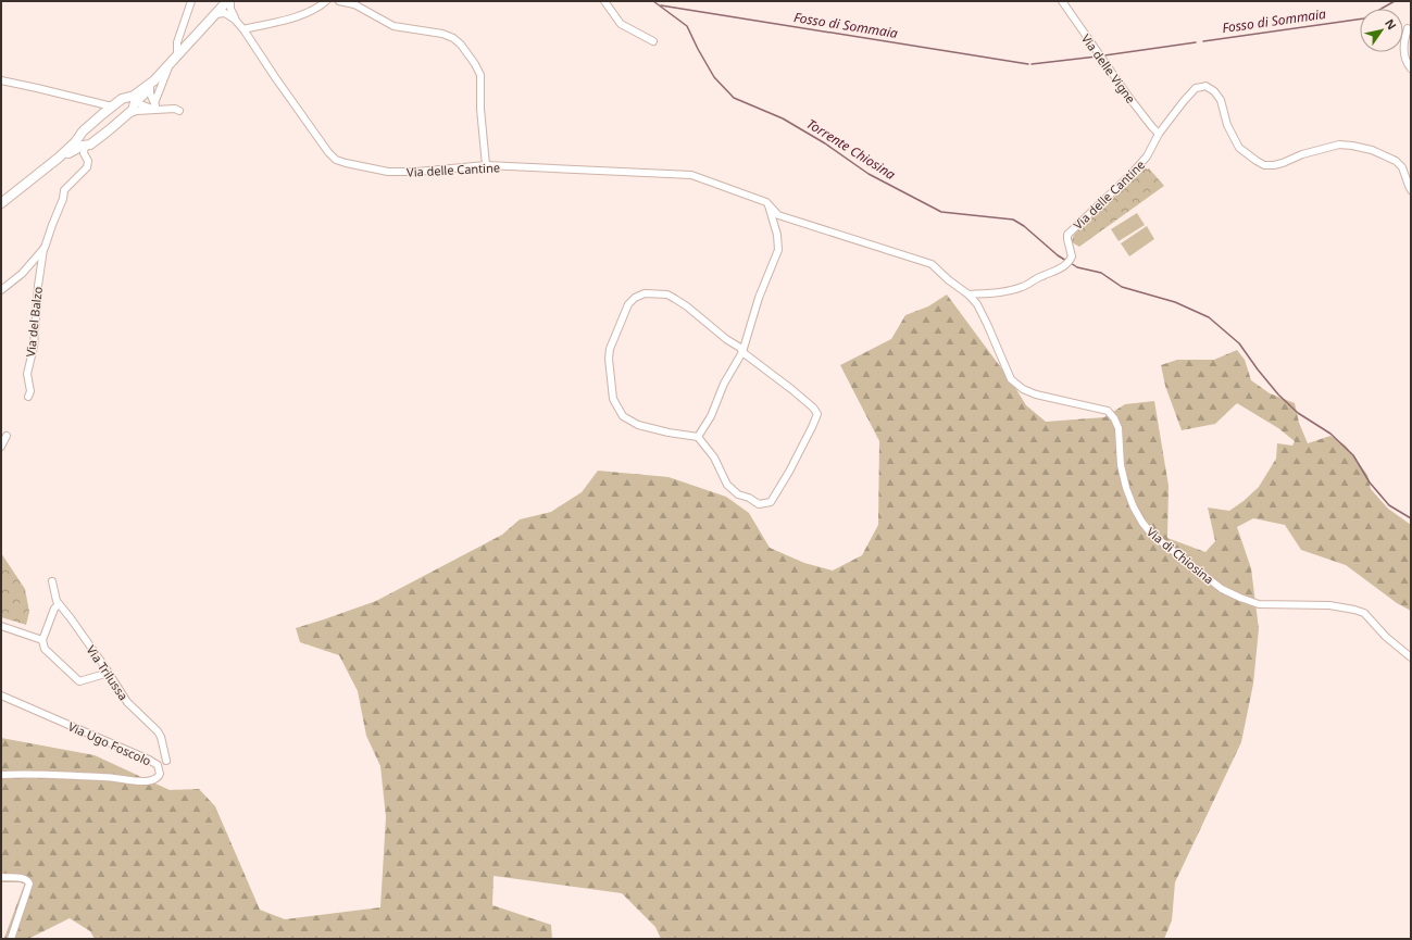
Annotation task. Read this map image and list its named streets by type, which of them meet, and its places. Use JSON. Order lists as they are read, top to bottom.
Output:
{
  "streets": {
    "street": [
      "Via delle Vigne",
      "Via delle Cantine",
      "Via del Balzo",
      "Via di Chiosina",
      "Via Trilussa",
      "Via Ugo Foscolo"
    ]
  },
  "crossings": [
    ["Via delle Vigne", "Via delle Cantine"],
    ["Via delle Cantine", "Via di Chiosina"]
  ],
  "water": ["Fosso di Sommaia", "Torrente Chiosina"],
  "north": "top right"
}
